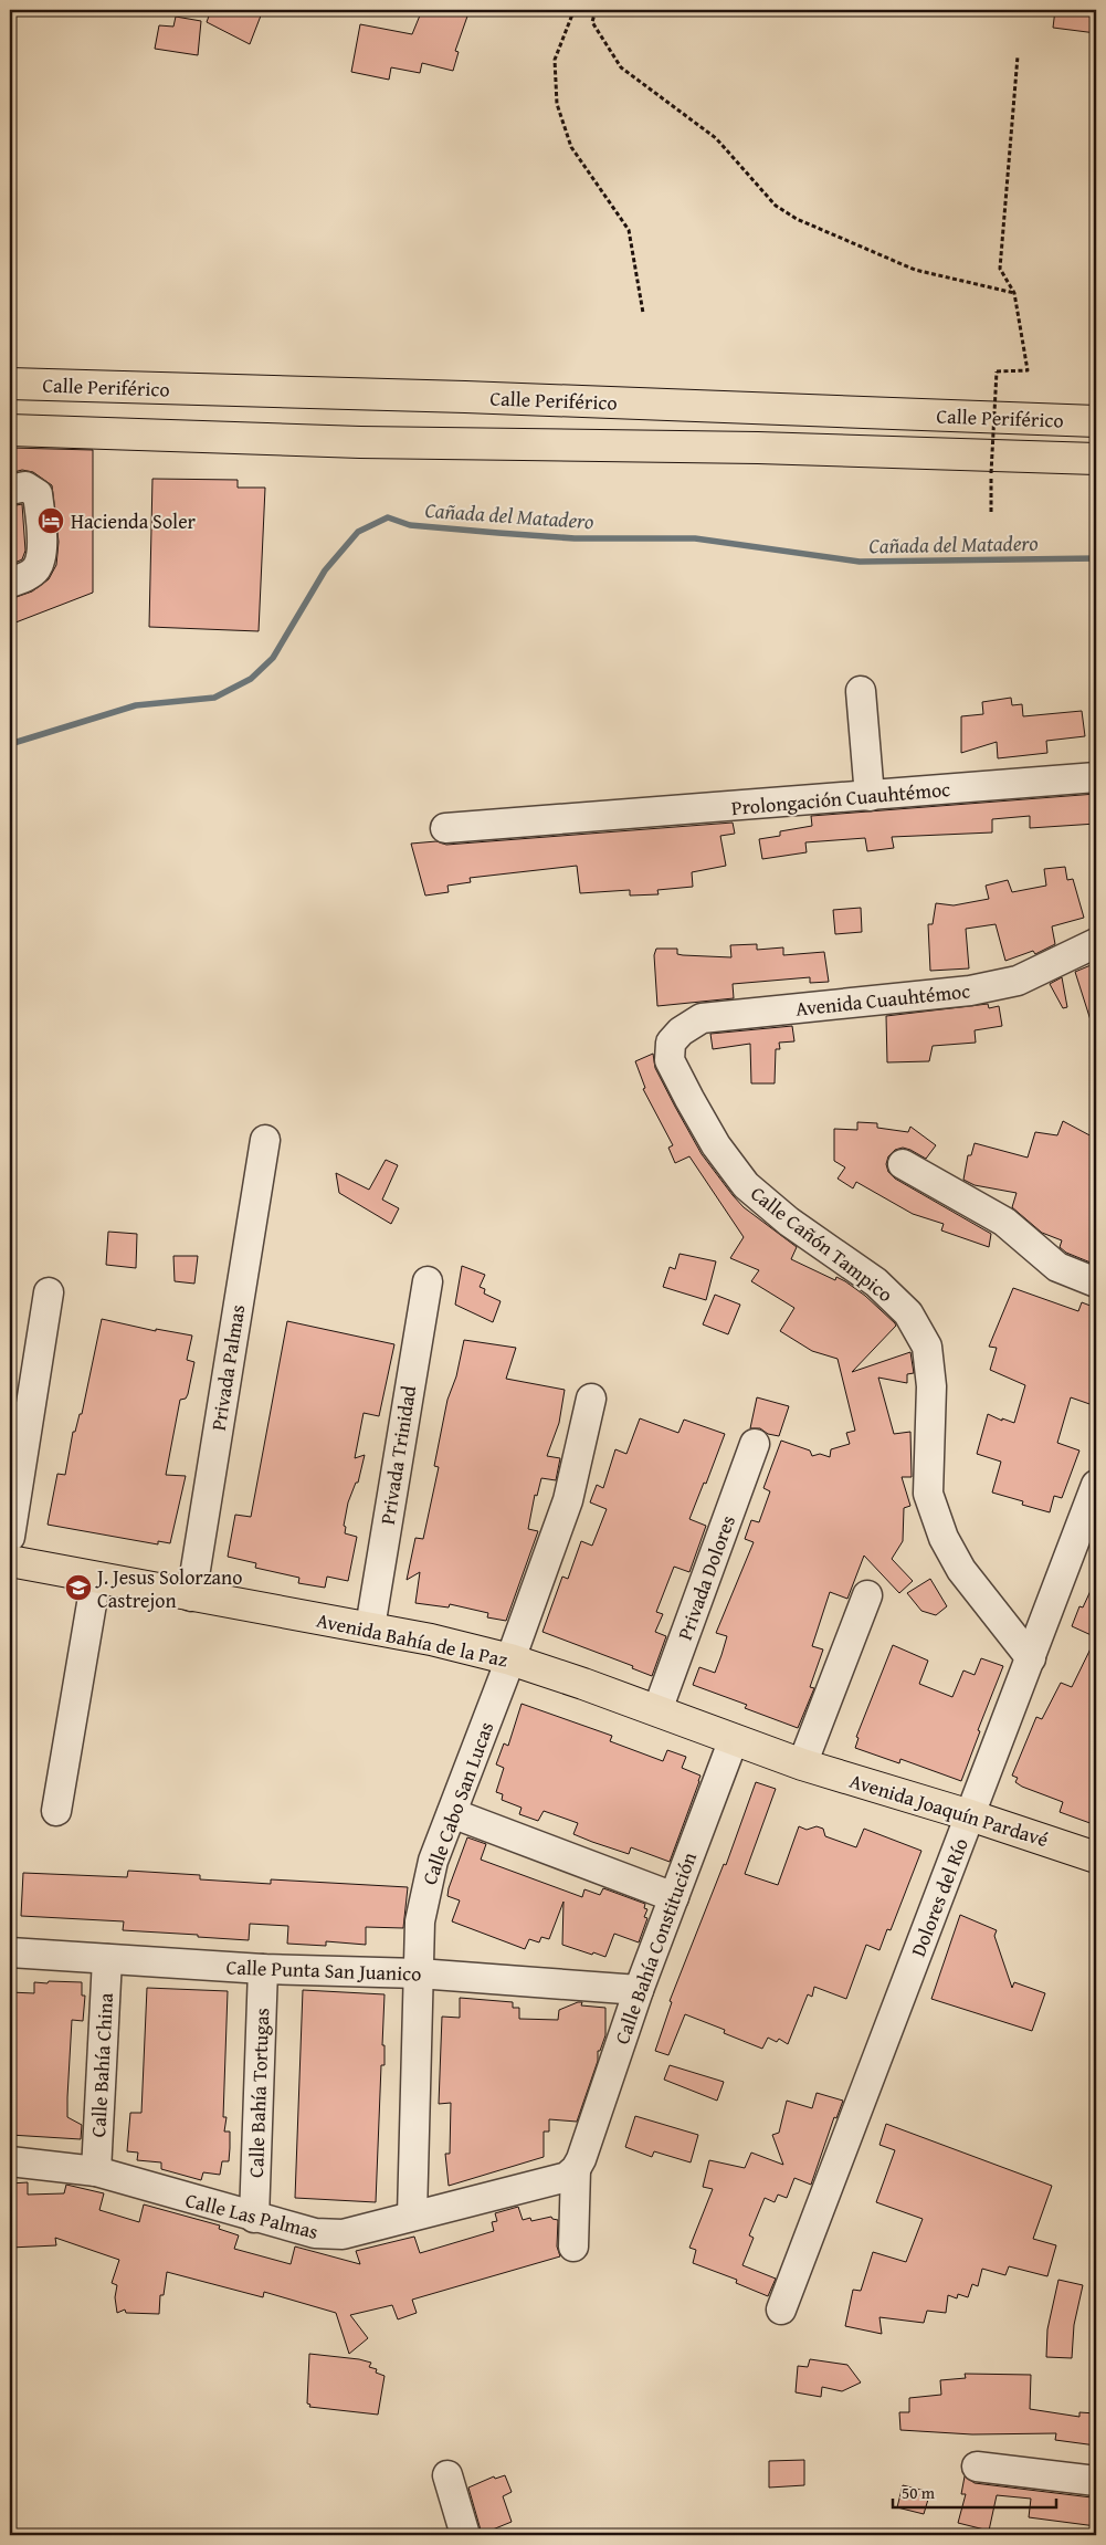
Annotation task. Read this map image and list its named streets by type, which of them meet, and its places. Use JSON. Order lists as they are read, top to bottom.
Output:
{
  "streets": {
    "main road": ["Calle Periférico", "Avenida Bahía de la Paz", "Avenida Joaquín Pardavé"],
    "street": [
      "Prolongación Cuauhtémoc",
      "Avenida Cuauhtémoc",
      "Calle Cañón Tampico",
      "Privada Palmas",
      "Privada Trinidad",
      "Privada Dolores",
      "Calle Cabo San Lucas",
      "Dolores del Río",
      "Calle Bahía Constitución",
      "Calle Punta San Juanico",
      "Calle Bahía China",
      "Calle Bahía Tortugas",
      "Calle Las Palmas"
    ]
  },
  "crossings": [
    ["Avenida Cuauhtémoc", "Calle Cañón Tampico"],
    ["Calle Cañón Tampico", "Dolores del Río"],
    ["Privada Palmas", "Avenida Bahía de la Paz"],
    ["Privada Trinidad", "Avenida Bahía de la Paz"],
    ["Privada Dolores", "Avenida Bahía de la Paz"],
    ["Avenida Bahía de la Paz", "Calle Cabo San Lucas"],
    ["Avenida Bahía de la Paz", "Avenida Joaquín Pardavé"],
    ["Avenida Bahía de la Paz", "Calle Bahía Constitución"],
    ["Calle Cabo San Lucas", "Calle Punta San Juanico"],
    ["Calle Cabo San Lucas", "Calle Las Palmas"],
    ["Avenida Joaquín Pardavé", "Dolores del Río"],
    ["Calle Bahía Constitución", "Calle Punta San Juanico"],
    ["Calle Bahía Constitución", "Calle Las Palmas"],
    ["Calle Punta San Juanico", "Calle Bahía China"],
    ["Calle Punta San Juanico", "Calle Bahía Tortugas"],
    ["Calle Bahía China", "Calle Las Palmas"],
    ["Calle Bahía Tortugas", "Calle Las Palmas"]
  ],
  "water": ["Cañada del Matadero"],
  "places": {
    "hotel": ["Hacienda Soler"],
    "school or university": ["J. Jesus Solorzano Castrejon"]
  },
  "scale_bar": "50 m"
}
